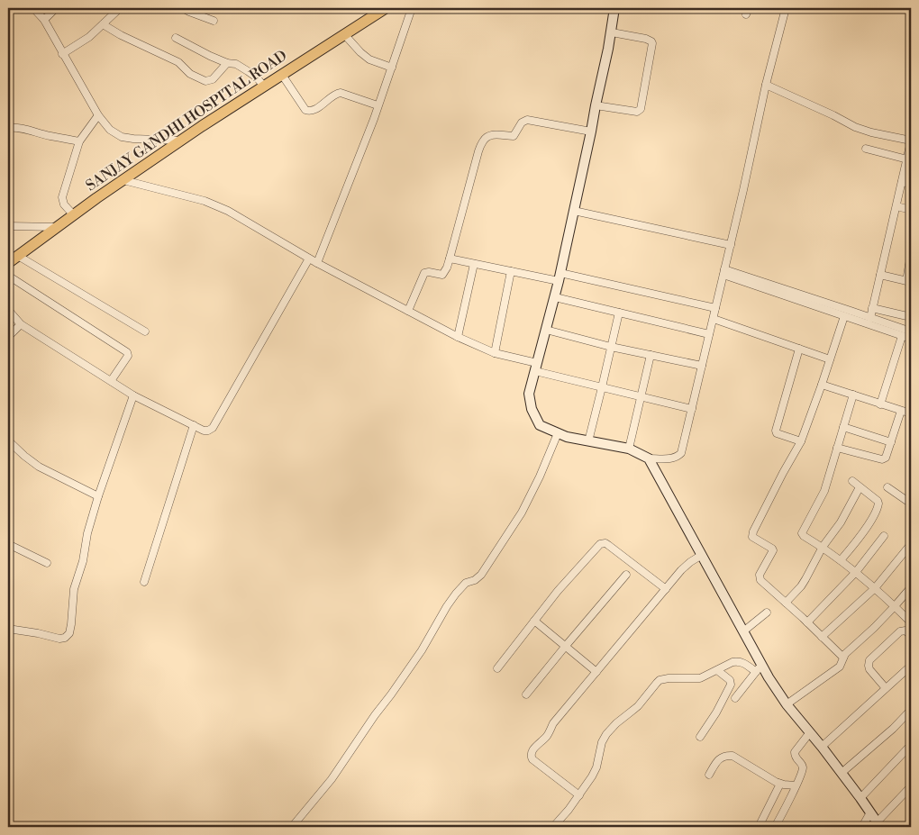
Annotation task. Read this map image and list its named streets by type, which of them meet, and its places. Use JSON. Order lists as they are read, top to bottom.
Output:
{
  "streets": {
    "main road": ["SANJAY GANDHI HOSPITAL ROAD"]
  }
}
